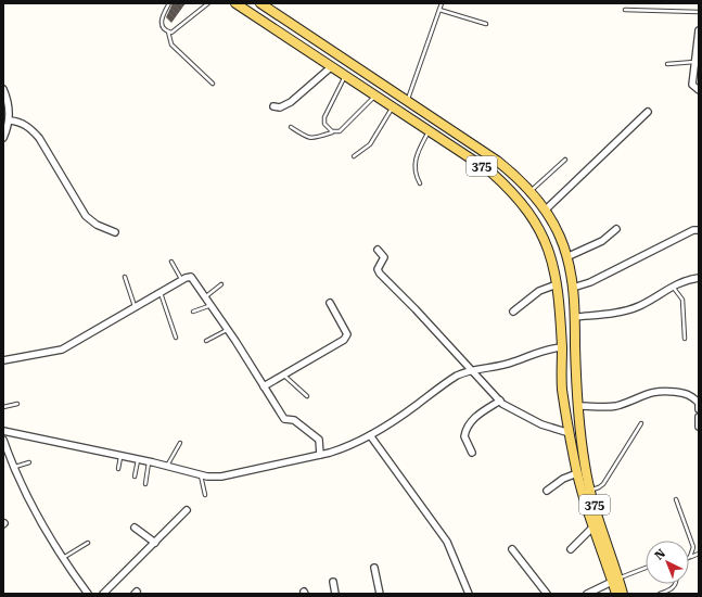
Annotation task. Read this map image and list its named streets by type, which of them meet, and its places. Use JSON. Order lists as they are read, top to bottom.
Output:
{
  "streets": {
    "main road": ["375"]
  },
  "north": "top left"
}
